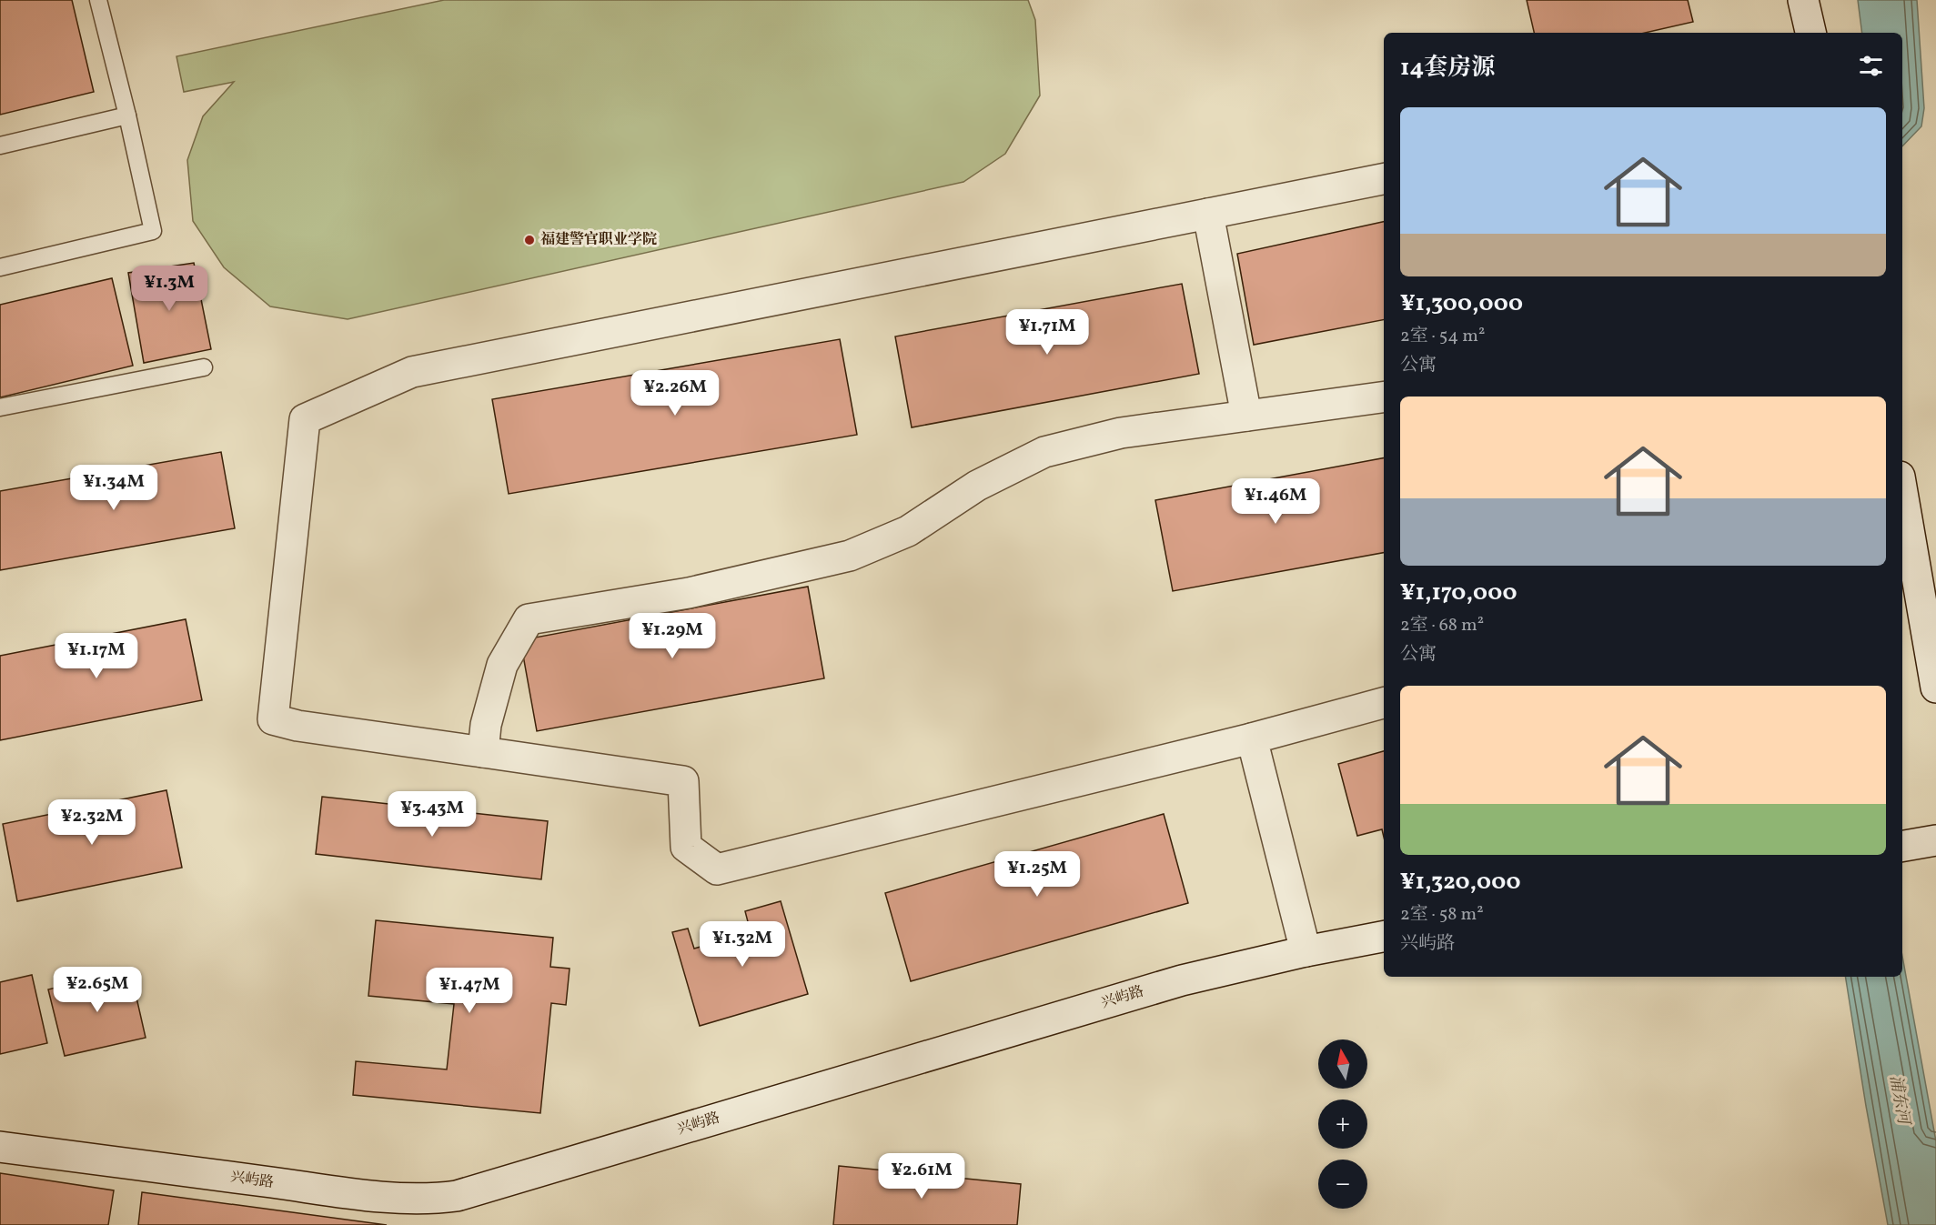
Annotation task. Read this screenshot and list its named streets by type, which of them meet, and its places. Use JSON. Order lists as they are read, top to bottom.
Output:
{
  "streets": {
    "street": ["兴屿路"]
  },
  "water": ["浦东河"],
  "places": ["福建警官职业学院"],
  "north": "top",
  "page": {
    "heading": "14套房源",
    "list": [
      {
        "name": "¥1,300,000",
        "note": "2室 · 54 m² · 公寓"
      },
      {
        "name": "¥1,170,000",
        "note": "2室 · 68 m² · 公寓"
      },
      {
        "name": "¥1,320,000",
        "note": "2室 · 58 m² · 兴屿路"
      }
    ],
    "price": [
      "¥1.3M",
      "¥1.71M",
      "¥2.26M",
      "¥1.34M",
      "¥1.46M",
      "¥1.29M",
      "¥1.17M",
      "¥3.43M",
      "¥2.32M",
      "¥1.25M",
      "¥1.32M",
      "¥2.65M",
      "¥1.47M",
      "¥2.61M"
    ],
    "map_buttons": ["+", "−"]
  }
}
